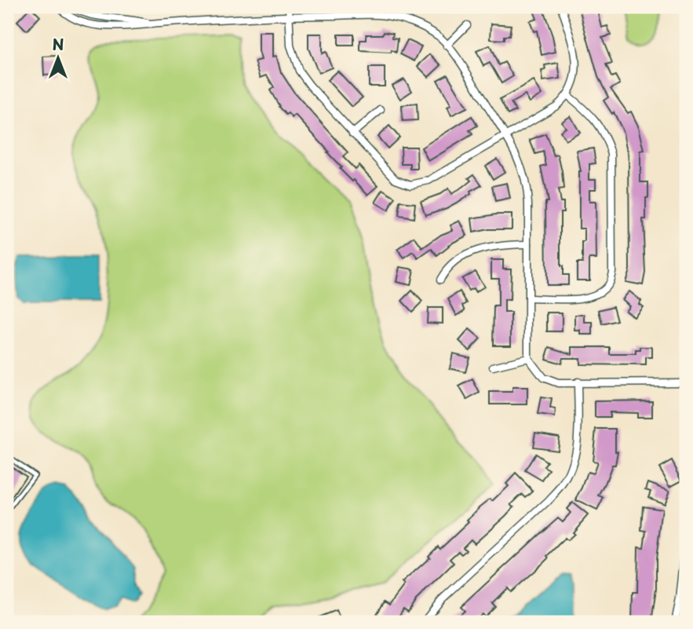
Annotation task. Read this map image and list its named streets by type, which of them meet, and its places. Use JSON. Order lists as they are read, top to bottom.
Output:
{
  "north": "top"
}
